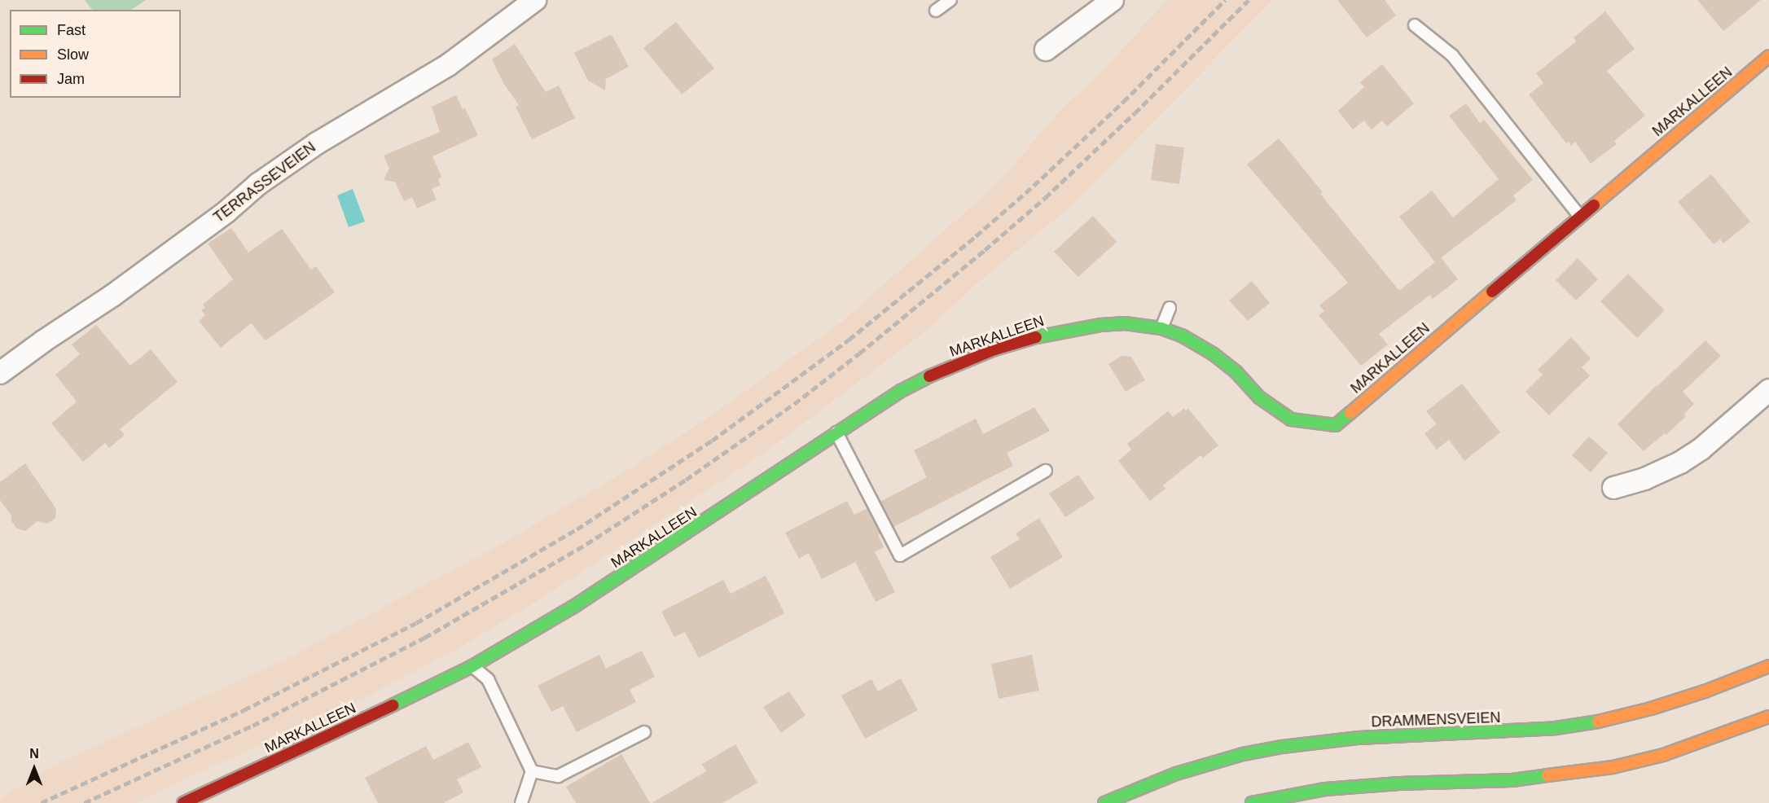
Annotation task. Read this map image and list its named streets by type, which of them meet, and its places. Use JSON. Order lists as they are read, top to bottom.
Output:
{
  "streets": {
    "main road": ["MARKALLEEN", "DRAMMENSVEIEN"],
    "street": ["TERRASSEVEIEN"]
  },
  "legend": ["Fast", "Slow", "Jam"],
  "north": "top"
}
